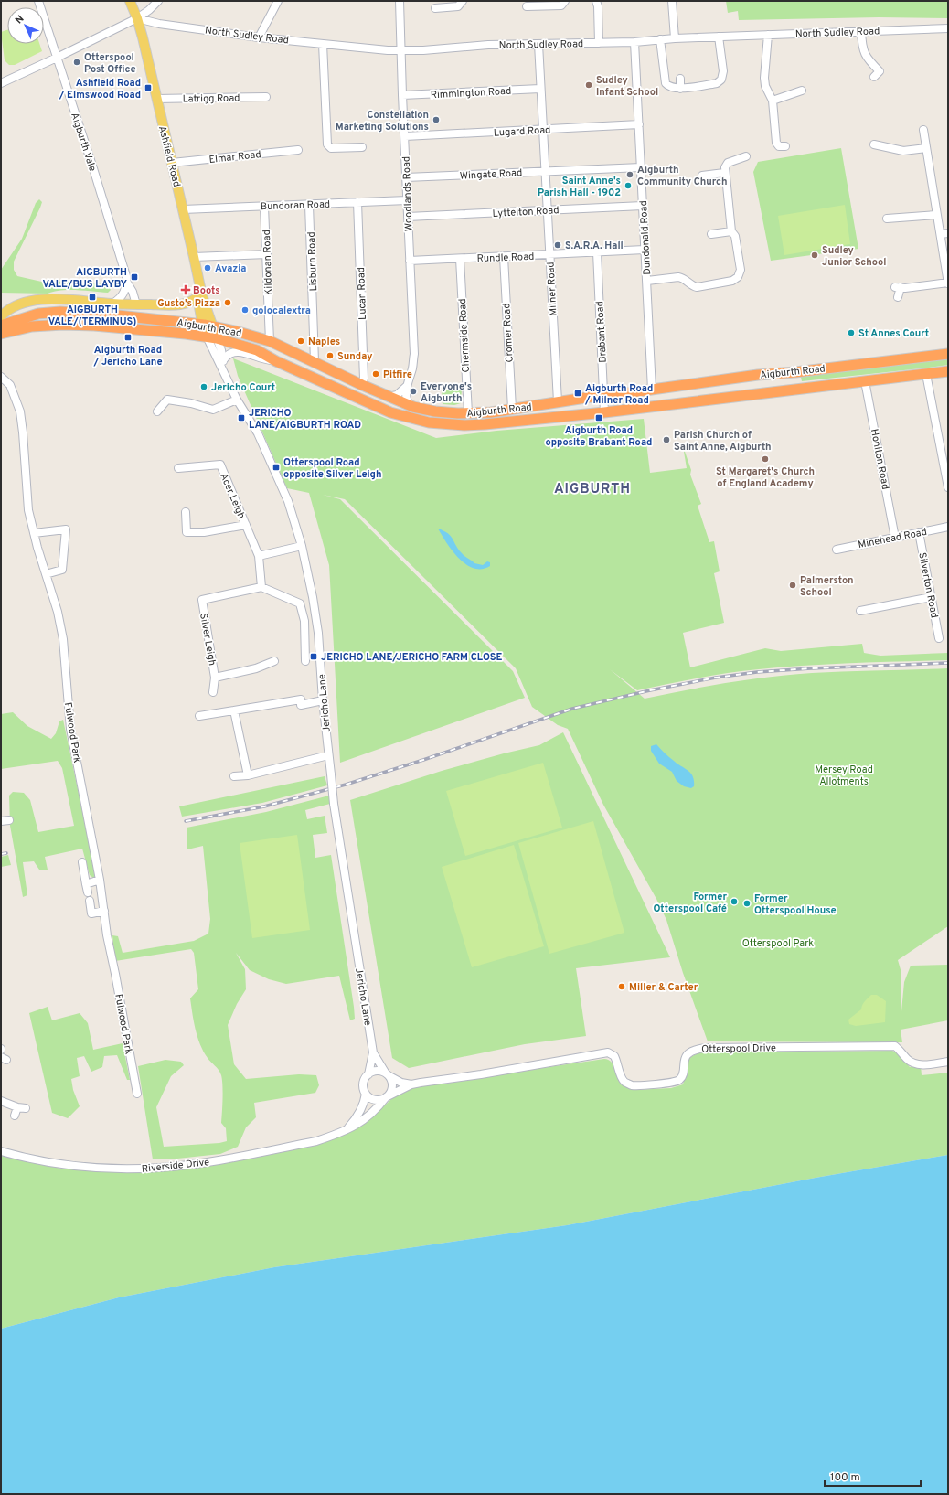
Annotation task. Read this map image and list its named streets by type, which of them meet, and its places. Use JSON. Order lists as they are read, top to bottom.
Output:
{
  "streets": {
    "highway": ["Aigburth Road"],
    "main road": ["Ashfield Road"],
    "street": [
      "North Sudley Road",
      "Rimmington Road",
      "Latrigg Road",
      "Lugard Road",
      "Aigburth Vale",
      "Elmar Road",
      "Wingate Road",
      "Woodlands Road",
      "Bundoran Road",
      "Lyttelton Road",
      "Dundonald Road",
      "Rundle Road",
      "Lisburn Road",
      "Kildonan Road",
      "Milner Road",
      "Lucan Road",
      "Brabant Road",
      "Cromer Road",
      "Chermside Road",
      "Honiton Road",
      "Acer Leigh",
      "Minehead Road",
      "Silverton Road",
      "Silver Leigh",
      "Jericho Lane",
      "Fulwood Park",
      "Otterspool Drive",
      "Riverside Drive"
    ]
  },
  "crossings": [
    ["North Sudley Road", "Ashfield Road"],
    ["North Sudley Road", "Woodlands Road"],
    ["North Sudley Road", "Dundonald Road"],
    ["North Sudley Road", "Milner Road"],
    ["Rimmington Road", "Woodlands Road"],
    ["Rimmington Road", "Milner Road"],
    ["Latrigg Road", "Ashfield Road"],
    ["Lugard Road", "Woodlands Road"],
    ["Lugard Road", "Dundonald Road"],
    ["Lugard Road", "Milner Road"],
    ["Ashfield Road", "Elmar Road"],
    ["Ashfield Road", "Bundoran Road"],
    ["Ashfield Road", "Aigburth Road"],
    ["Ashfield Road", "Jericho Lane"],
    ["Wingate Road", "Woodlands Road"],
    ["Wingate Road", "Dundonald Road"],
    ["Wingate Road", "Milner Road"],
    ["Woodlands Road", "Bundoran Road"],
    ["Woodlands Road", "Lyttelton Road"],
    ["Woodlands Road", "Rundle Road"],
    ["Woodlands Road", "Aigburth Road"],
    ["Bundoran Road", "Lisburn Road"],
    ["Bundoran Road", "Kildonan Road"],
    ["Bundoran Road", "Lucan Road"],
    ["Lyttelton Road", "Dundonald Road"],
    ["Lyttelton Road", "Milner Road"],
    ["Dundonald Road", "Rundle Road"],
    ["Dundonald Road", "Aigburth Road"],
    ["Rundle Road", "Milner Road"],
    ["Rundle Road", "Brabant Road"],
    ["Rundle Road", "Cromer Road"],
    ["Rundle Road", "Chermside Road"],
    ["Lisburn Road", "Aigburth Road"],
    ["Kildonan Road", "Aigburth Road"],
    ["Milner Road", "Aigburth Road"],
    ["Lucan Road", "Aigburth Road"],
    ["Aigburth Road", "Brabant Road"],
    ["Aigburth Road", "Cromer Road"],
    ["Aigburth Road", "Chermside Road"],
    ["Aigburth Road", "Honiton Road"],
    ["Aigburth Road", "Jericho Lane"],
    ["Honiton Road", "Minehead Road"],
    ["Minehead Road", "Silverton Road"],
    ["Jericho Lane", "Otterspool Drive"],
    ["Jericho Lane", "Riverside Drive"],
    ["Otterspool Drive", "Riverside Drive"]
  ],
  "districts": ["AIGBURTH"],
  "parks": ["Mersey Road Allotments", "Otterspool Park"],
  "places": {
    "other": [
      "Otterspool Post Office",
      "Sudley Infant School",
      "Constellation Marketing Solutions",
      "Aigburth Community Church",
      "Saint Anne's Parish Hall - 1902",
      "S.A.R.A. Hall",
      "Sudley Junior School",
      "Avazia",
      "Gusto's Pizza",
      "golocalextra",
      "St Annes Court",
      "Naples",
      "Sunday",
      "Pitfire",
      "Jericho Court",
      "Everyone's Aigburth",
      "Parish Church of Saint Anne, Aigburth",
      "St Margaret's Church of England Academy",
      "Palmerston School",
      "Former Otterspool Café",
      "Former Otterspool House",
      "Miller & Carter"
    ],
    "transit": [
      "Ashfield Road / Elmswood Road",
      "AIGBURTH VALE/BUS LAYBY",
      "AIGBURTH VALE/(TERMINUS)",
      "Aigburth Road / Jericho Lane",
      "Aigburth Road / Milner Road",
      "JERICHO LANE/AIGBURTH ROAD",
      "Aigburth Road opposite Brabant Road",
      "Otterspool Road opposite Silver Leigh",
      "JERICHO LANE/JERICHO FARM CLOSE"
    ],
    "health": ["Boots"]
  },
  "scale_bar": "100 m",
  "north": "top left"
}
